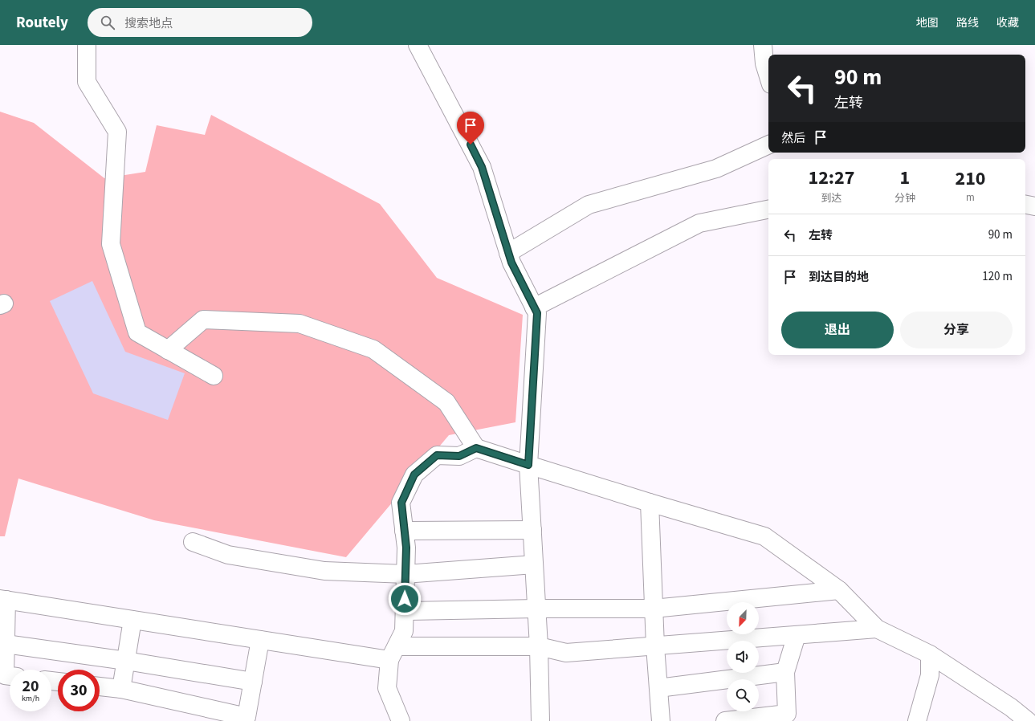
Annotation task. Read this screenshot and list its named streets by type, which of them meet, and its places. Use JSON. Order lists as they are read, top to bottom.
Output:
{
  "north": "bottom left",
  "page": {
    "header": "Routely",
    "search": "搜索地点",
    "nav": ["地图", "路线", "收藏"],
    "turn": ["90 m", "左转"],
    "then": "然后",
    "eta": [
      "12:27",
      "到达",
      "1",
      "分钟",
      "210",
      "m"
    ],
    "list": [
      {
        "name": "左转",
        "value": "90 m"
      },
      {
        "name": "到达目的地",
        "value": "120 m"
      }
    ],
    "buttons": ["退出", "分享"],
    "speed": "20 km/h",
    "limit": "30"
  }
}
